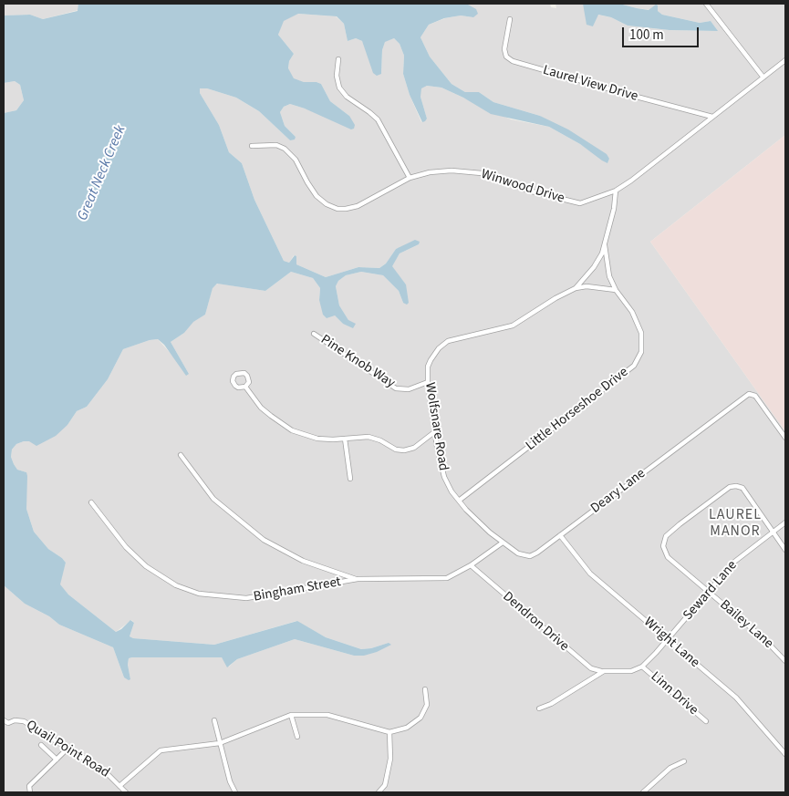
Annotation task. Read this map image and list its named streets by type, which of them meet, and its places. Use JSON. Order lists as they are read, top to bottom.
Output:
{
  "streets": {
    "street": [
      "Laurel View Drive",
      "Winwood Drive",
      "Pine Knob Way",
      "Little Horseshoe Drive",
      "Wolfsnare Road",
      "Deary Lane",
      "Bingham Street",
      "Seward Lane",
      "Dendron Drive",
      "Bailey Lane",
      "Wright Lane",
      "Linn Drive",
      "Quail Point Road"
    ]
  },
  "crossings": [
    ["Laurel View Drive", "Winwood Drive"],
    ["Winwood Drive", "Wolfsnare Road"],
    ["Pine Knob Way", "Wolfsnare Road"],
    ["Little Horseshoe Drive", "Wolfsnare Road"],
    ["Wolfsnare Road", "Deary Lane"],
    ["Wolfsnare Road", "Bingham Street"],
    ["Deary Lane", "Wright Lane"],
    ["Bingham Street", "Dendron Drive"],
    ["Seward Lane", "Bailey Lane"],
    ["Seward Lane", "Wright Lane"],
    ["Seward Lane", "Linn Drive"]
  ],
  "districts": ["LAUREL MANOR"],
  "water": ["Great Neck Creek"],
  "scale_bar": "100 m"
}
